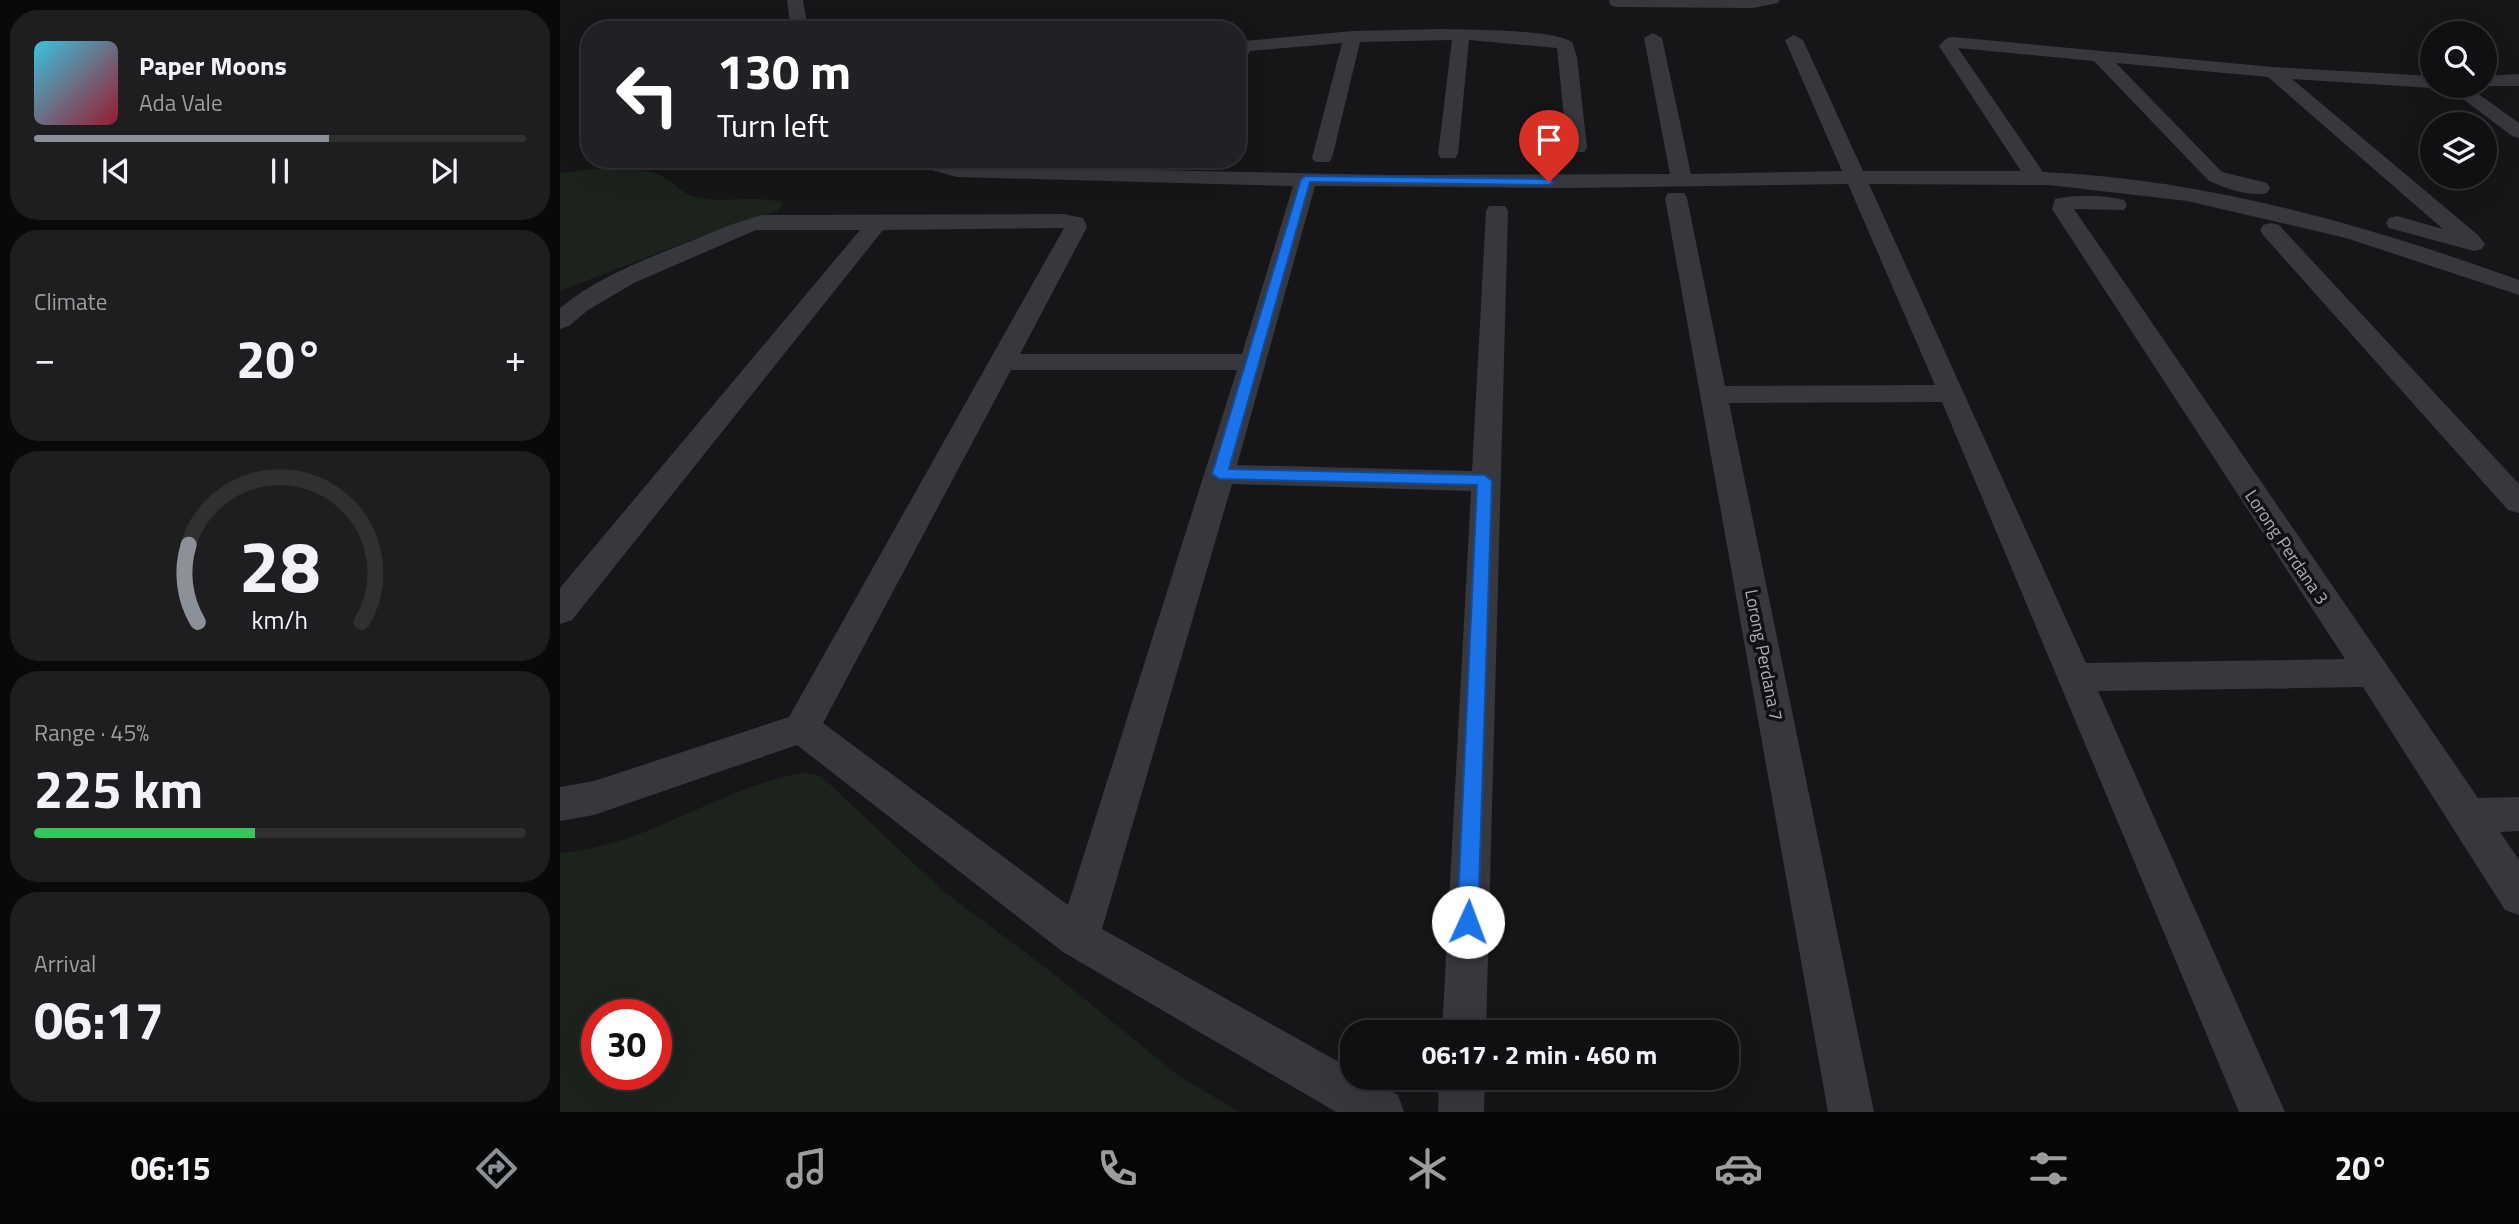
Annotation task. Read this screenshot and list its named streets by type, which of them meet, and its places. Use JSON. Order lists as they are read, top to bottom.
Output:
{
  "streets": {
    "street": ["Lorong Perdana 3", "Lorong Perdana 7"]
  },
  "page": {
    "turn": ["130 m", "Turn left"],
    "song": ["Paper Moons", "Ada Vale"],
    "tile": [
      "Climate",
      ["Range · 45%", "225 km"],
      ["Arrival", "06:17"]
    ],
    "heat": ["−", "20°", "+"],
    "limit": "30",
    "trip": "06:17 · 2 min · 460 m",
    "tabs": ["06:15", "20°"],
    "gauge": ["28", "km/h"]
  }
}
